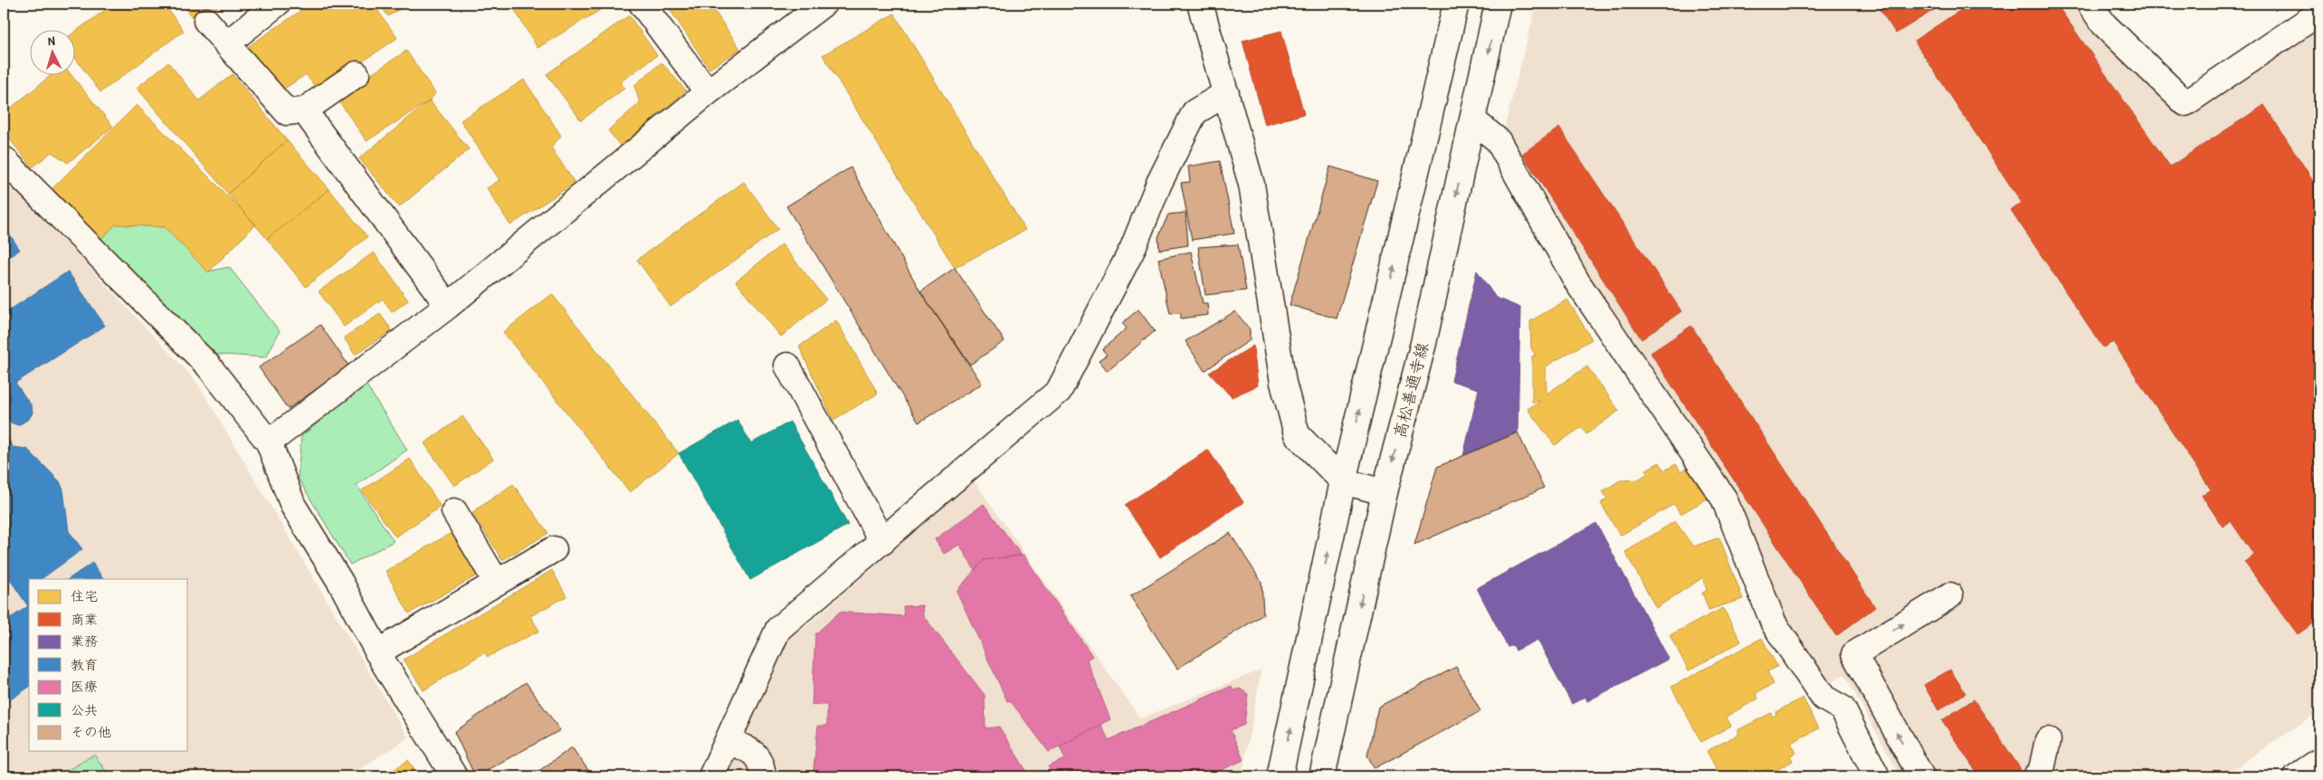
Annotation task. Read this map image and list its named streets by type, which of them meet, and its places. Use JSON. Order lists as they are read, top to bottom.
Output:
{
  "streets": {
    "street": ["高松善通寺線"]
  },
  "legend": [
    "住宅",
    "商業",
    "業務",
    "教育",
    "医療",
    "公共",
    "その他"
  ],
  "north": "top"
}
